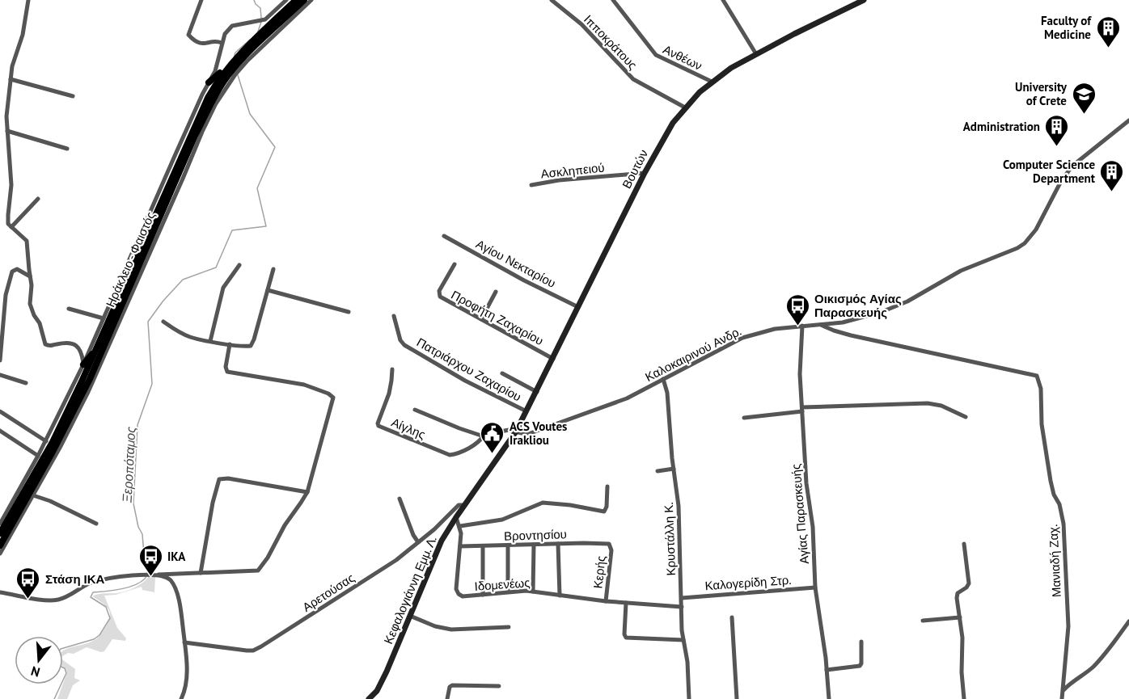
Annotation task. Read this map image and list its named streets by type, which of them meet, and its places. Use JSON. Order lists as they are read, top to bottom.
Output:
{
  "streets": {
    "main road": ["Βουτών", "Ηράκλειο - Φαιστός", "Κεφαλογιάννη Εμμ. Λ."],
    "street": [
      "Ιπποκράτους",
      "Ανθέων",
      "Ασκληπειού",
      "Αγίου Νεκταρίου",
      "Προφήτη Ζαχαρίου",
      "Καλοκαιρινού Ανδρ.",
      "Πατριάρχου Ζαχαρίου",
      "Αίγλης",
      "Αγίας Παρασκευής",
      "Βροντησίου",
      "Κρυστάλλη Κ.",
      "Μανιαδή Ζαχ.",
      "Κερής",
      "Καλογερίδη Στρ.",
      "Ιδομενέως",
      "Αρετούσας"
    ]
  },
  "crossings": [
    ["Ιπποκράτους", "Βουτών"],
    ["Ανθέων", "Βουτών"],
    ["Βουτών", "Ασκληπειού"],
    ["Βουτών", "Αγίου Νεκταρίου"],
    ["Βουτών", "Προφήτη Ζαχαρίου"],
    ["Βουτών", "Καλοκαιρινού Ανδρ."],
    ["Βουτών", "Πατριάρχου Ζαχαρίου"],
    ["Βουτών", "Κεφαλογιάννη Εμμ. Λ."],
    ["Καλοκαιρινού Ανδρ.", "Αίγλης"],
    ["Καλοκαιρινού Ανδρ.", "Αγίας Παρασκευής"],
    ["Καλοκαιρινού Ανδρ.", "Κρυστάλλη Κ."],
    ["Καλοκαιρινού Ανδρ.", "Μανιαδή Ζαχ."],
    ["Αγίας Παρασκευής", "Καλογερίδη Στρ."],
    ["Βροντησίου", "Κερής"],
    ["Βροντησίου", "Ιδομενέως"],
    ["Κρυστάλλη Κ.", "Καλογερίδη Στρ."],
    ["Κρυστάλλη Κ.", "Ιδομενέως"],
    ["Κερής", "Ιδομενέως"],
    ["Ιδομενέως", "Κεφαλογιάννη Εμμ. Λ."],
    ["Κεφαλογιάννη Εμμ. Λ.", "Αρετούσας"]
  ],
  "water": ["Ξεροπόταμος"],
  "places": {
    "building": ["Faculty of Medicine", "Administration", "Computer Science Department"],
    "school or university": ["University of Crete"],
    "bus stop": ["Οικισμός Αγίας Παρασκευής", "IKA", "Στάση ΙΚΑ"],
    "public building": ["ACS Voutes Irakliou"]
  },
  "north": "bottom"
}
